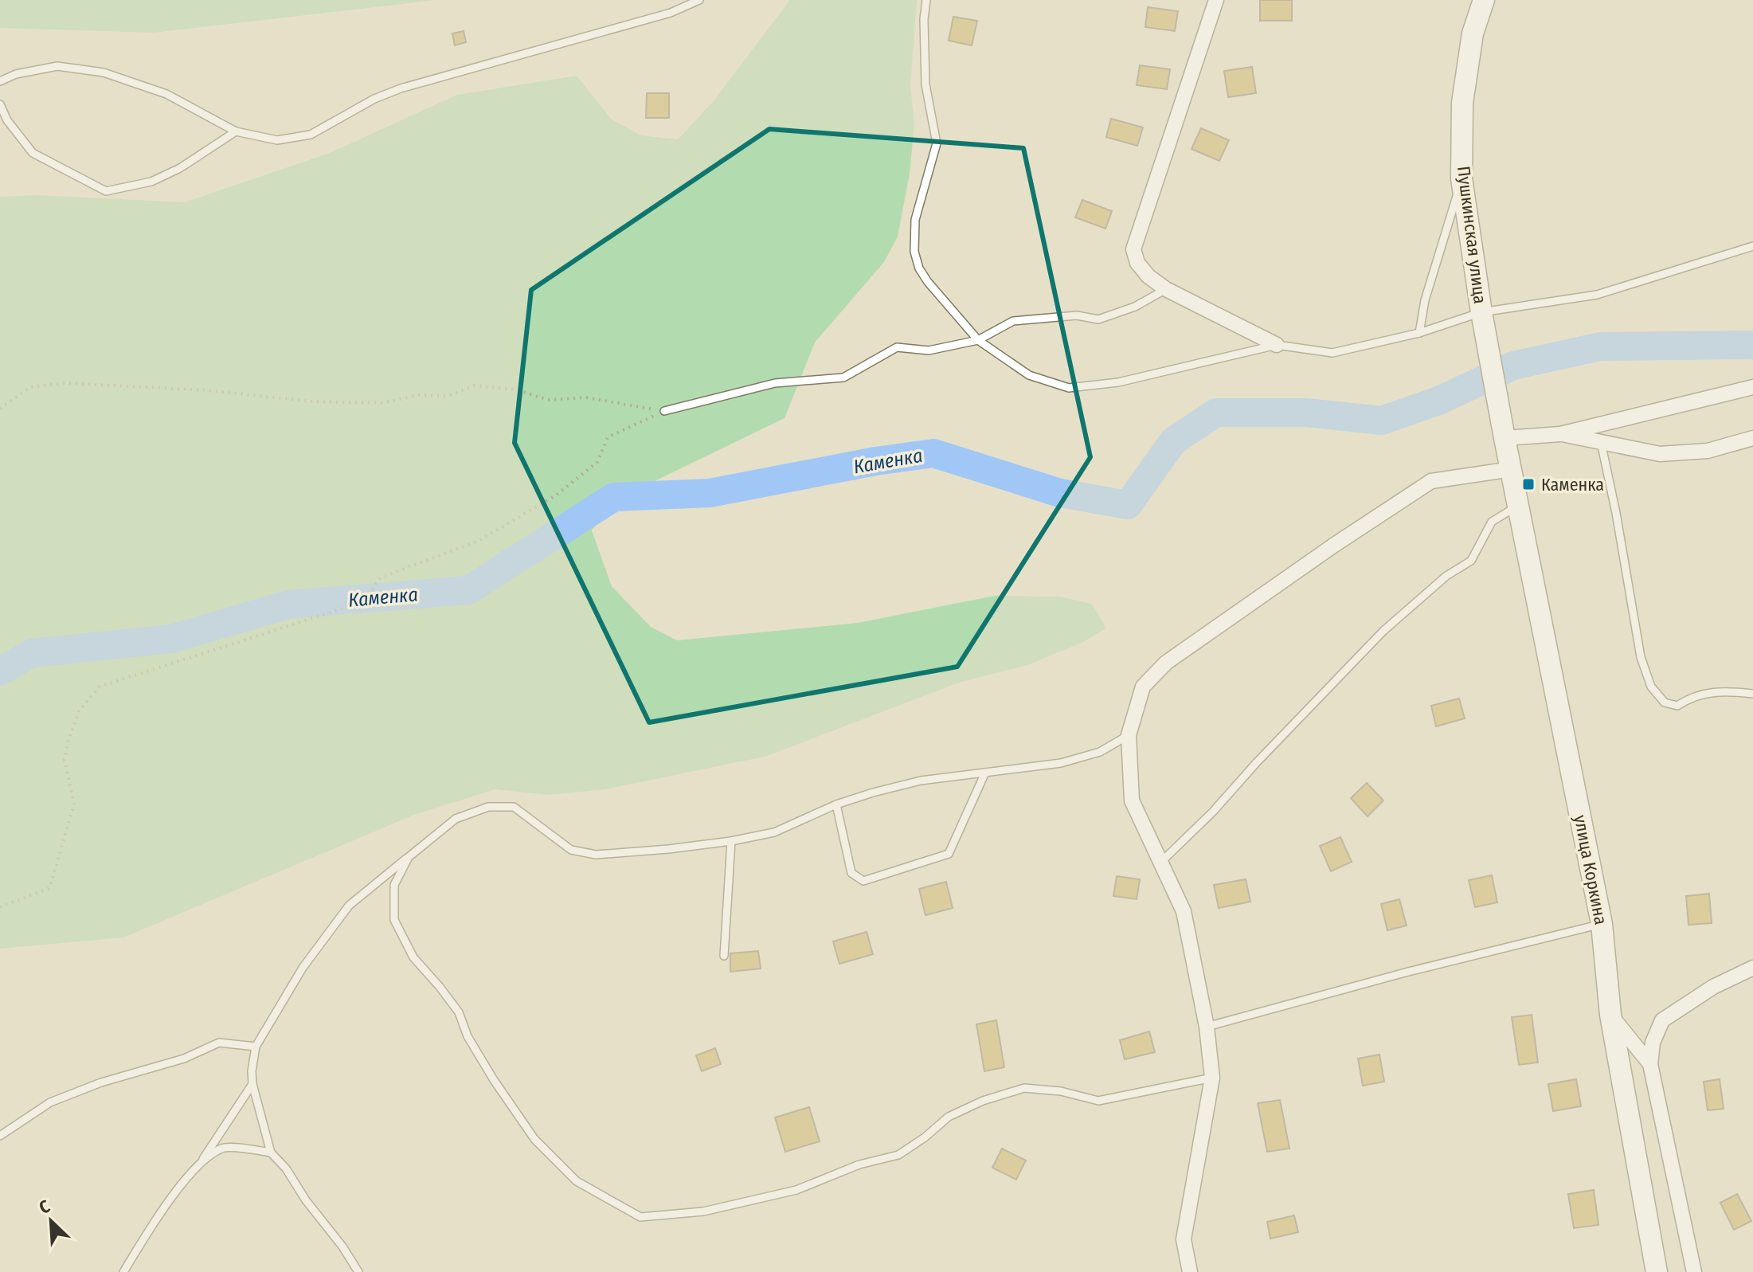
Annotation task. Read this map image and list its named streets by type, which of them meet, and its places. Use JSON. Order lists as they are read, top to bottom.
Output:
{
  "streets": {
    "main road": ["Пушкинская улица", "улица Коркина"]
  },
  "crossings": [
    ["Пушкинская улица", "улица Коркина"]
  ],
  "water": ["Каменка"],
  "places": {
    "transit": ["Каменка"]
  },
  "north": "top left"
}
